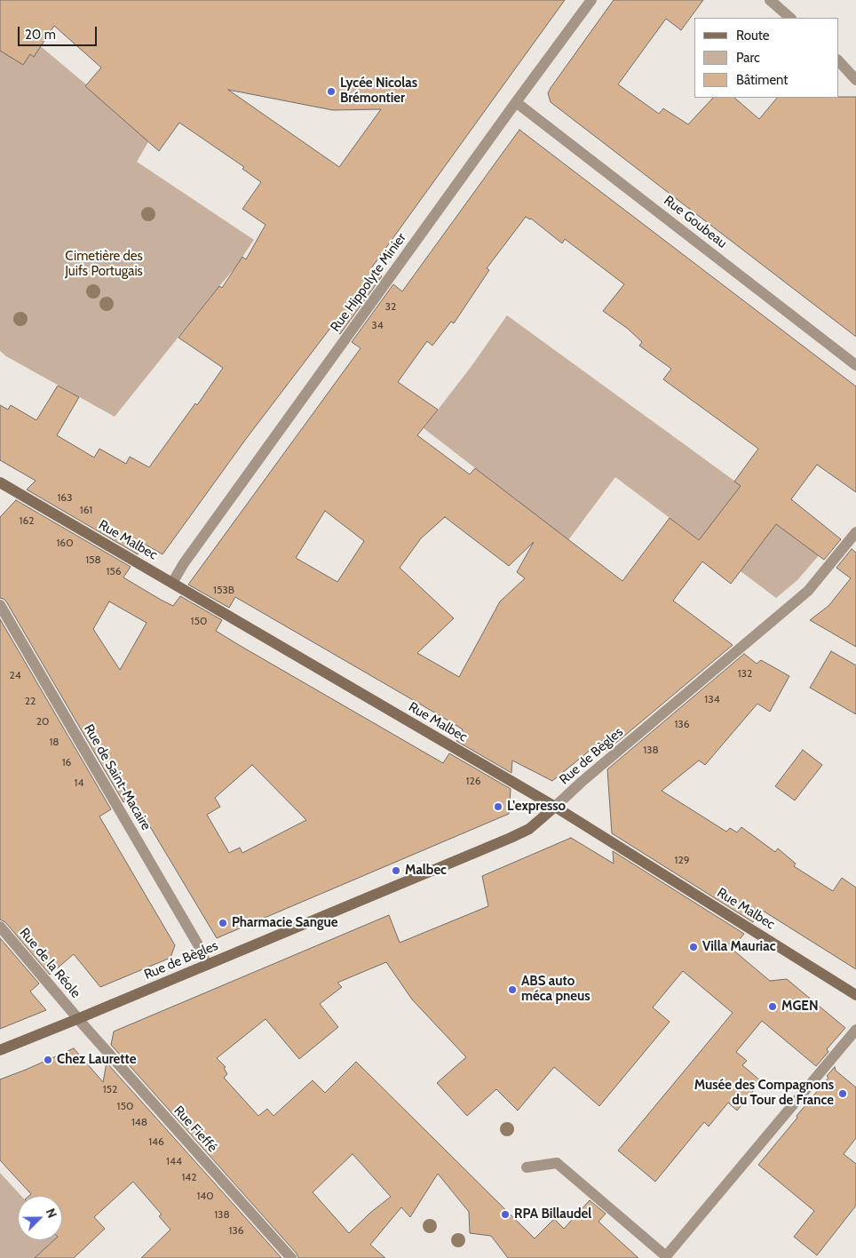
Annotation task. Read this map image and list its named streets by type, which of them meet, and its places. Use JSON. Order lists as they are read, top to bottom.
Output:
{
  "streets": {
    "street": [
      "Rue Goubeau",
      "Rue Hippolyte Minier",
      "Rue Malbec",
      "Rue de Bègles",
      "Rue de Saint-Macaire",
      "Rue de la Réole",
      "Rue Fieffé"
    ]
  },
  "crossings": [
    ["Rue Goubeau", "Rue Hippolyte Minier"],
    ["Rue Hippolyte Minier", "Rue Malbec"],
    ["Rue Malbec", "Rue de Bègles"],
    ["Rue de Bègles", "Rue de Saint-Macaire"],
    ["Rue de Bègles", "Rue de la Réole"],
    ["Rue de Bègles", "Rue Fieffé"],
    ["Rue de la Réole", "Rue Fieffé"]
  ],
  "parks": ["Cimetière des Juifs Portugais"],
  "places": [
    "Lycée Nicolas Brémontier",
    "L'expresso",
    "Malbec",
    "Pharmacie Sangue",
    "Villa Mauriac",
    "ABS auto méca pneus",
    "MGEN",
    "Chez Laurette",
    "Musée des Compagnons du Tour de France",
    "RPA Billaudel"
  ],
  "house_numbers": [
    "32",
    "34",
    "163",
    "161",
    "162",
    "160",
    "158",
    "156",
    "153B",
    "150",
    "132",
    "24",
    "134",
    "22",
    "20",
    "136",
    "18",
    "138",
    "16",
    "126",
    "14",
    "129",
    "152",
    "150",
    "148",
    "146",
    "144",
    "142",
    "140",
    "138",
    "136"
  ],
  "legend": ["Route", "Parc", "Bâtiment"],
  "scale_bar": "20 m",
  "north": "top right"
}
